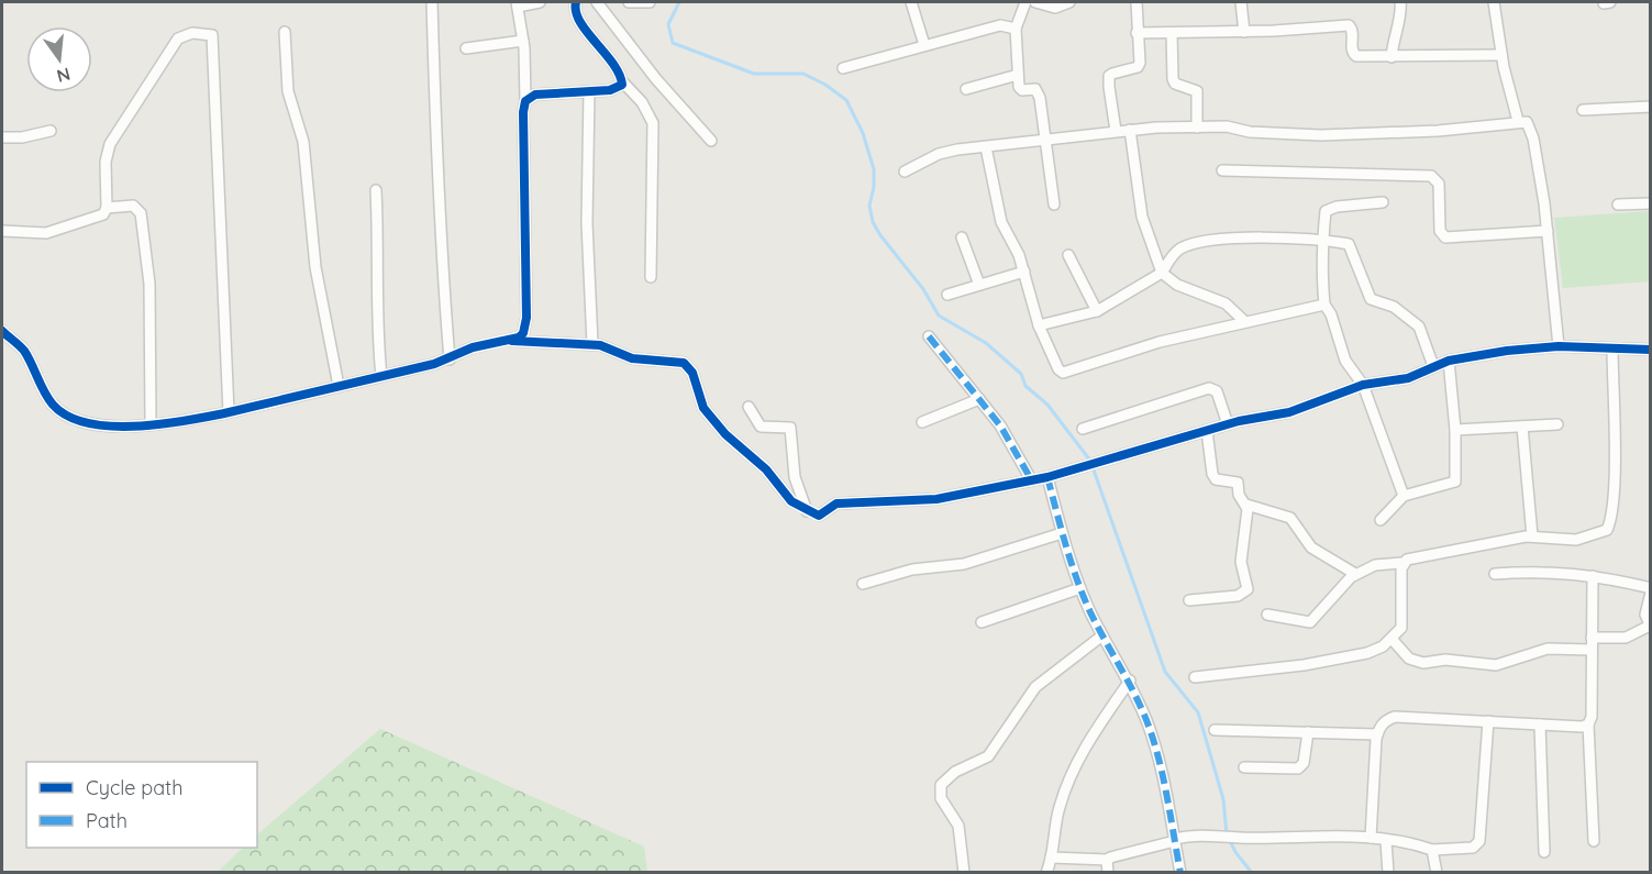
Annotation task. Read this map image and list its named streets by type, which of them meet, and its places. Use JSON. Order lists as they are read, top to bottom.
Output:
{
  "legend": ["Cycle path", "Path"],
  "north": "bottom"
}
